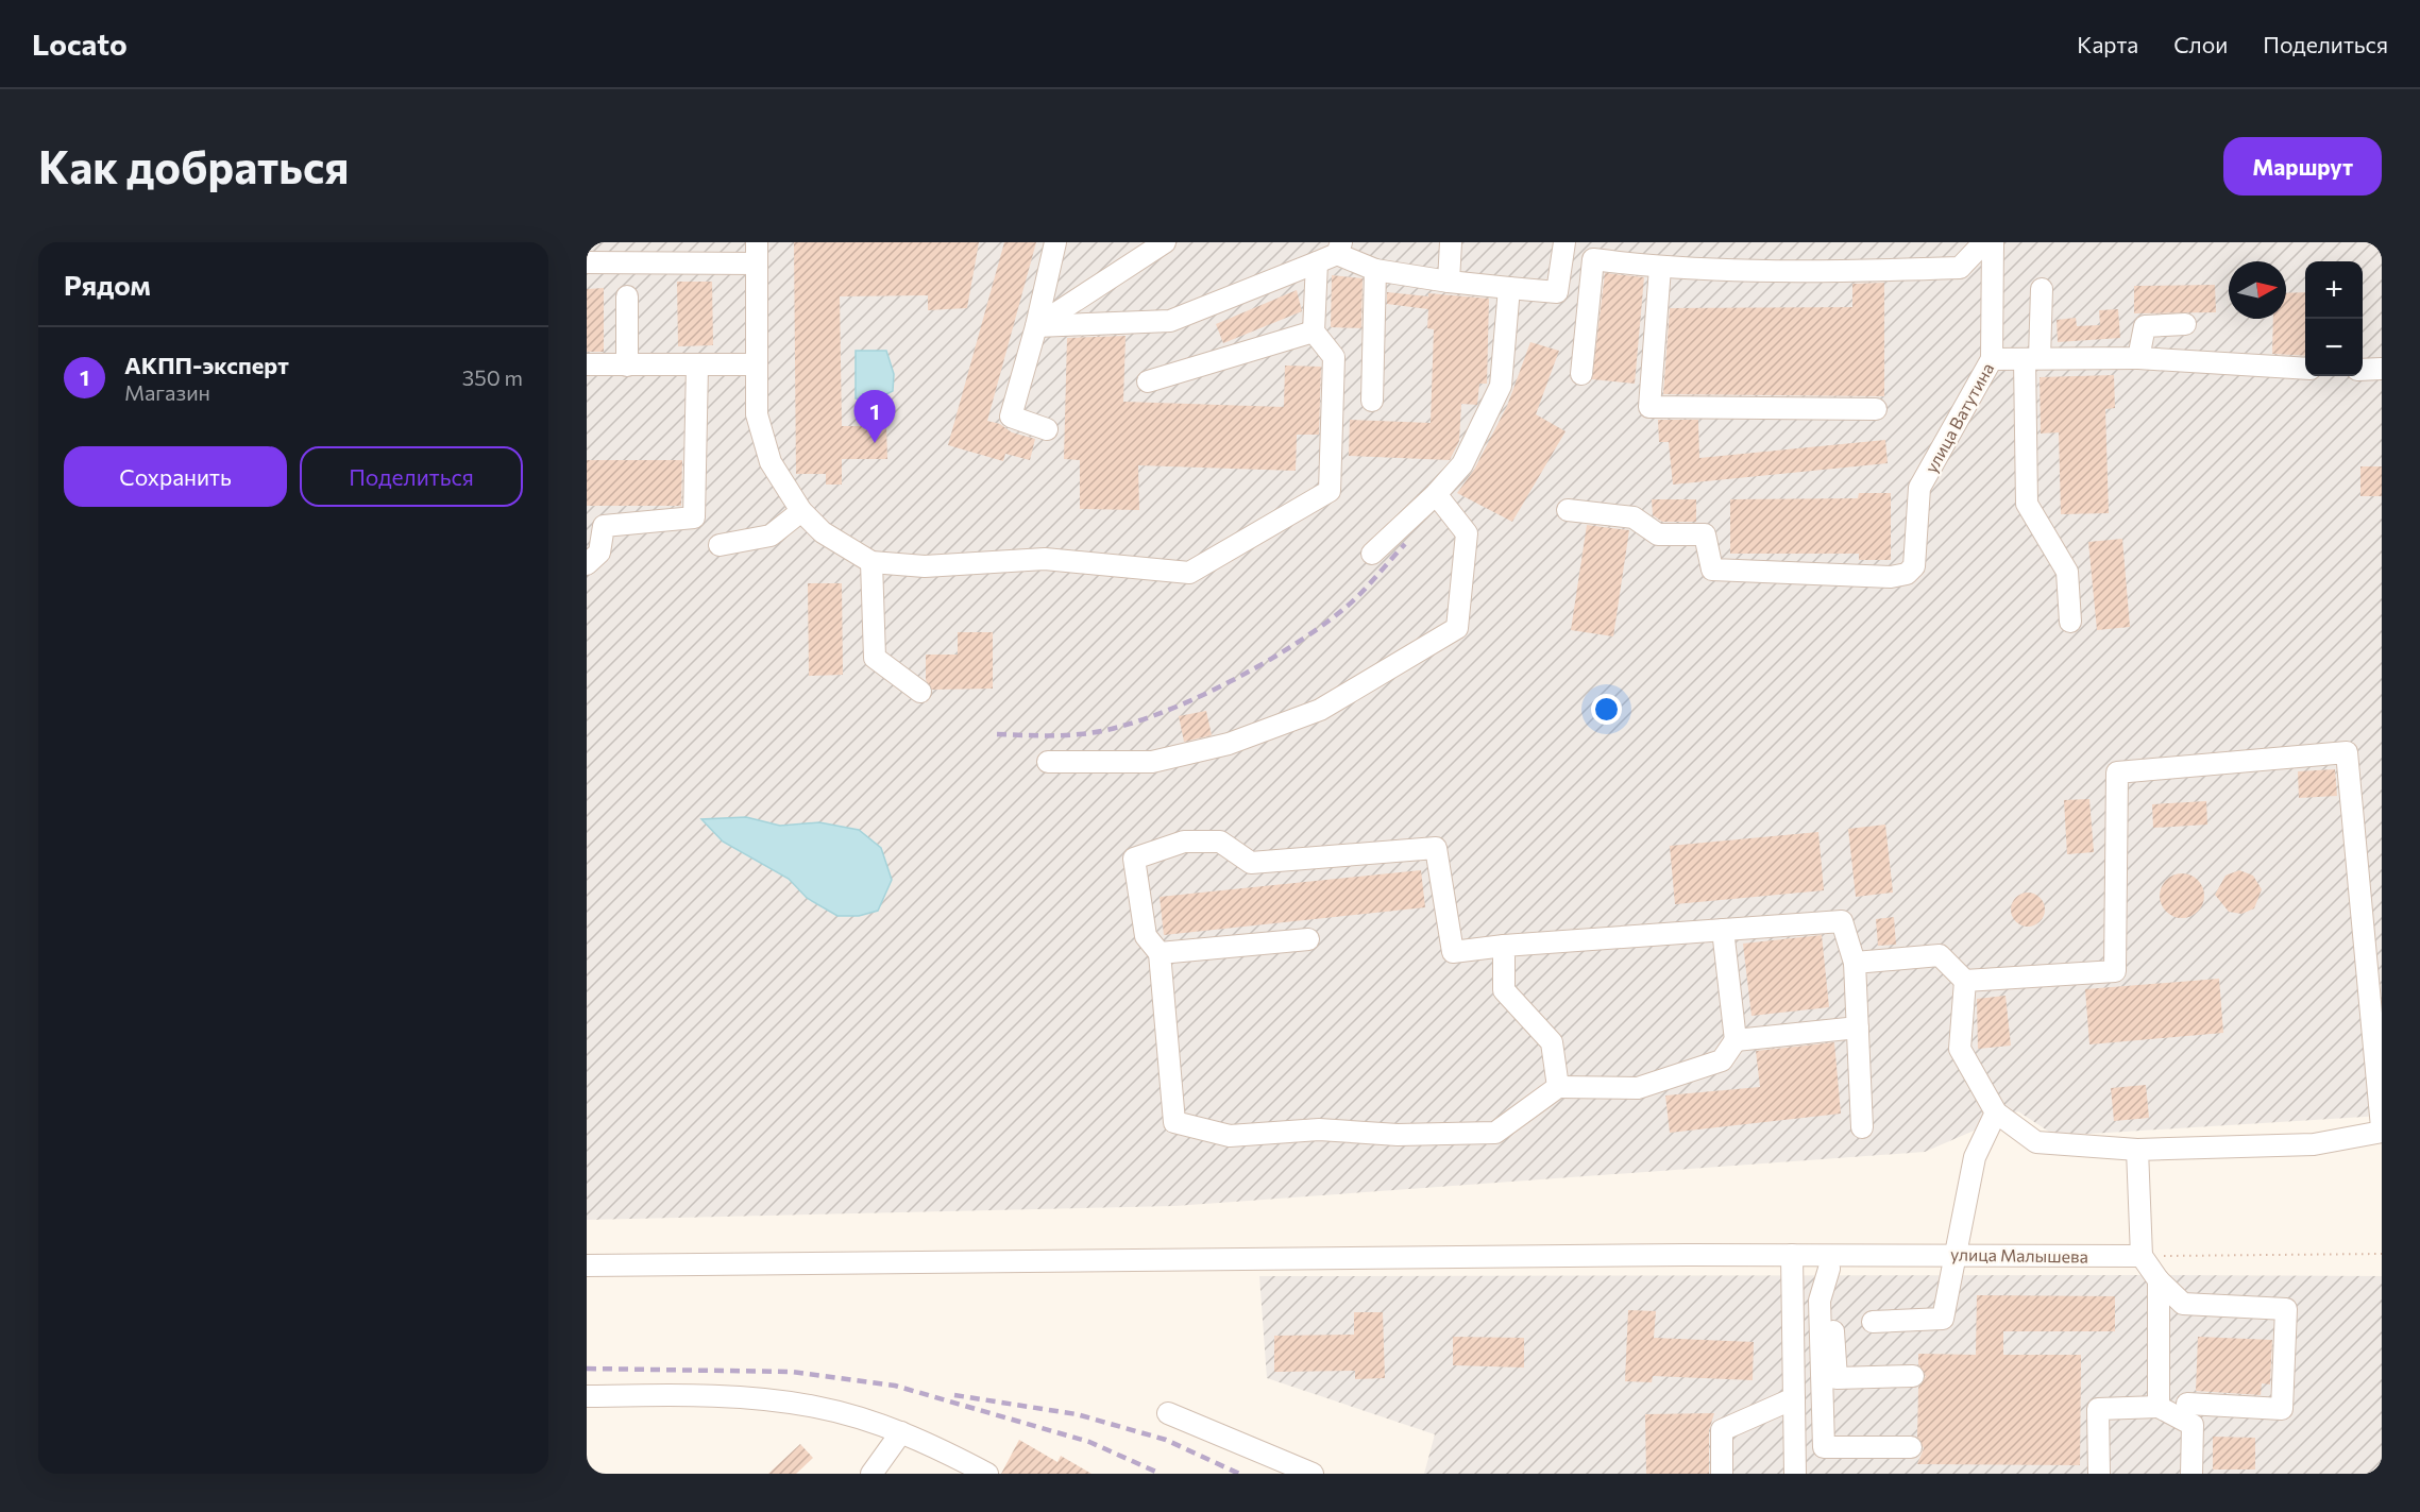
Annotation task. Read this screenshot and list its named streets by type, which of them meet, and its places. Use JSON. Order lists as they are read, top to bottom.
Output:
{
  "streets": {
    "street": ["улица Ватутина", "улица Малышева"]
  },
  "north": "right",
  "page": {
    "header": "Locato",
    "nav": ["Карта", "Слои", "Поделиться"],
    "buttons": [
      "Маршрут",
      ["Сохранить", "Поделиться"]
    ],
    "title": "Как добраться",
    "heading": "Рядом",
    "map_buttons": ["+", "−"],
    "list": [
      {
        "mark": "1",
        "name": "АКПП-эксперт",
        "note": "Магазин",
        "value": "350 m"
      }
    ],
    "pins": "1"
  }
}
